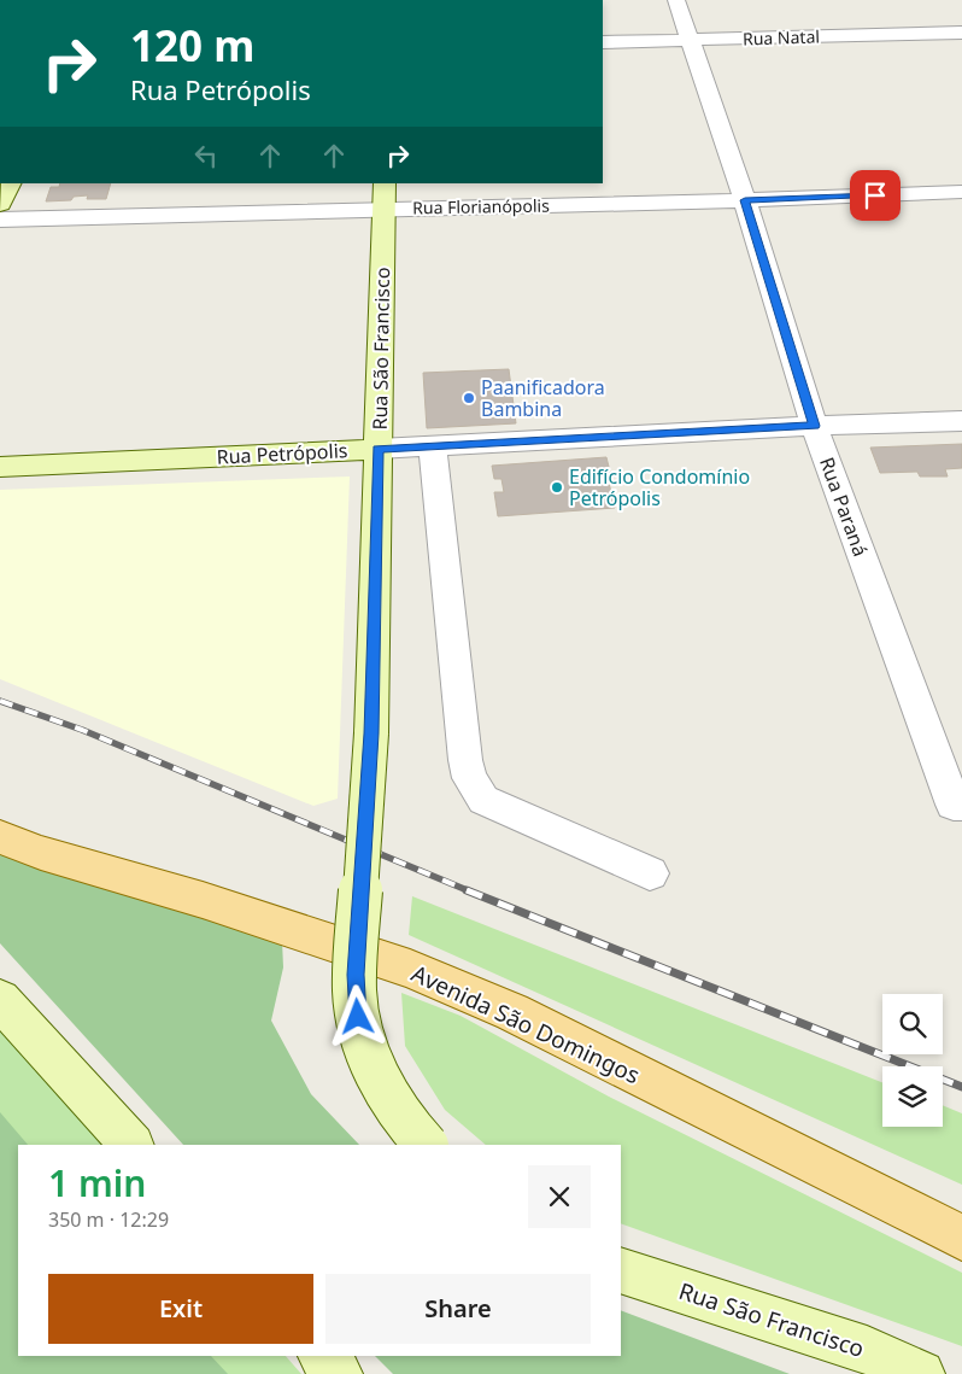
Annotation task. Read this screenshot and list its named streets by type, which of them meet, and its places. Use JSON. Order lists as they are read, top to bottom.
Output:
{
  "streets": {
    "main road": ["Rua São Francisco", "Rua Petrópolis", "Avenida São Domingos"],
    "street": ["Rua Natal", "Rua Florianópolis", "Rua Paraná"]
  },
  "crossings": [
    ["Rua Natal", "Rua Paraná"],
    ["Rua Florianópolis", "Rua São Francisco"],
    ["Rua Florianópolis", "Rua Paraná"],
    ["Rua São Francisco", "Rua Petrópolis"],
    ["Rua Petrópolis", "Rua Paraná"]
  ],
  "places": ["Paanificadora Bambina", "Edifício Condomínio Petrópolis"],
  "page": {
    "turn": ["120 m", "Rua Petrópolis"],
    "heading": ["1 min", "350 m · 12:29"],
    "buttons": ["Exit", "Share"]
  }
}
